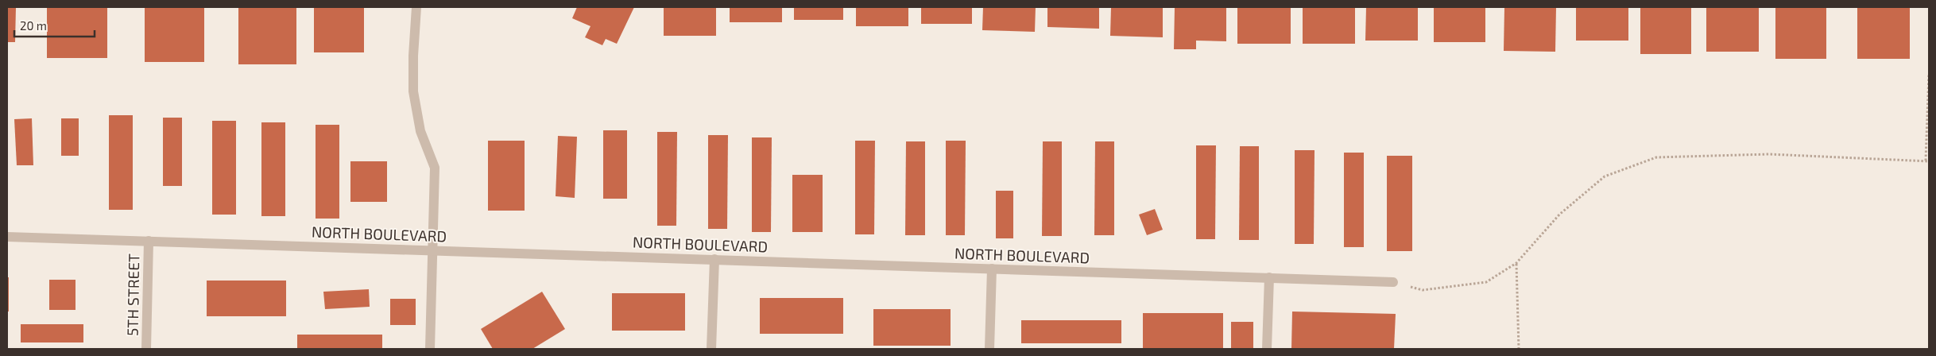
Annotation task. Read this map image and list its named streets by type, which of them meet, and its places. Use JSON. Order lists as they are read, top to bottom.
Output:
{
  "streets": {
    "street": ["NORTH BOULEVARD", "5TH STREET"]
  },
  "crossings": [
    ["NORTH BOULEVARD", "5TH STREET"]
  ],
  "scale_bar": "20 m"
}
